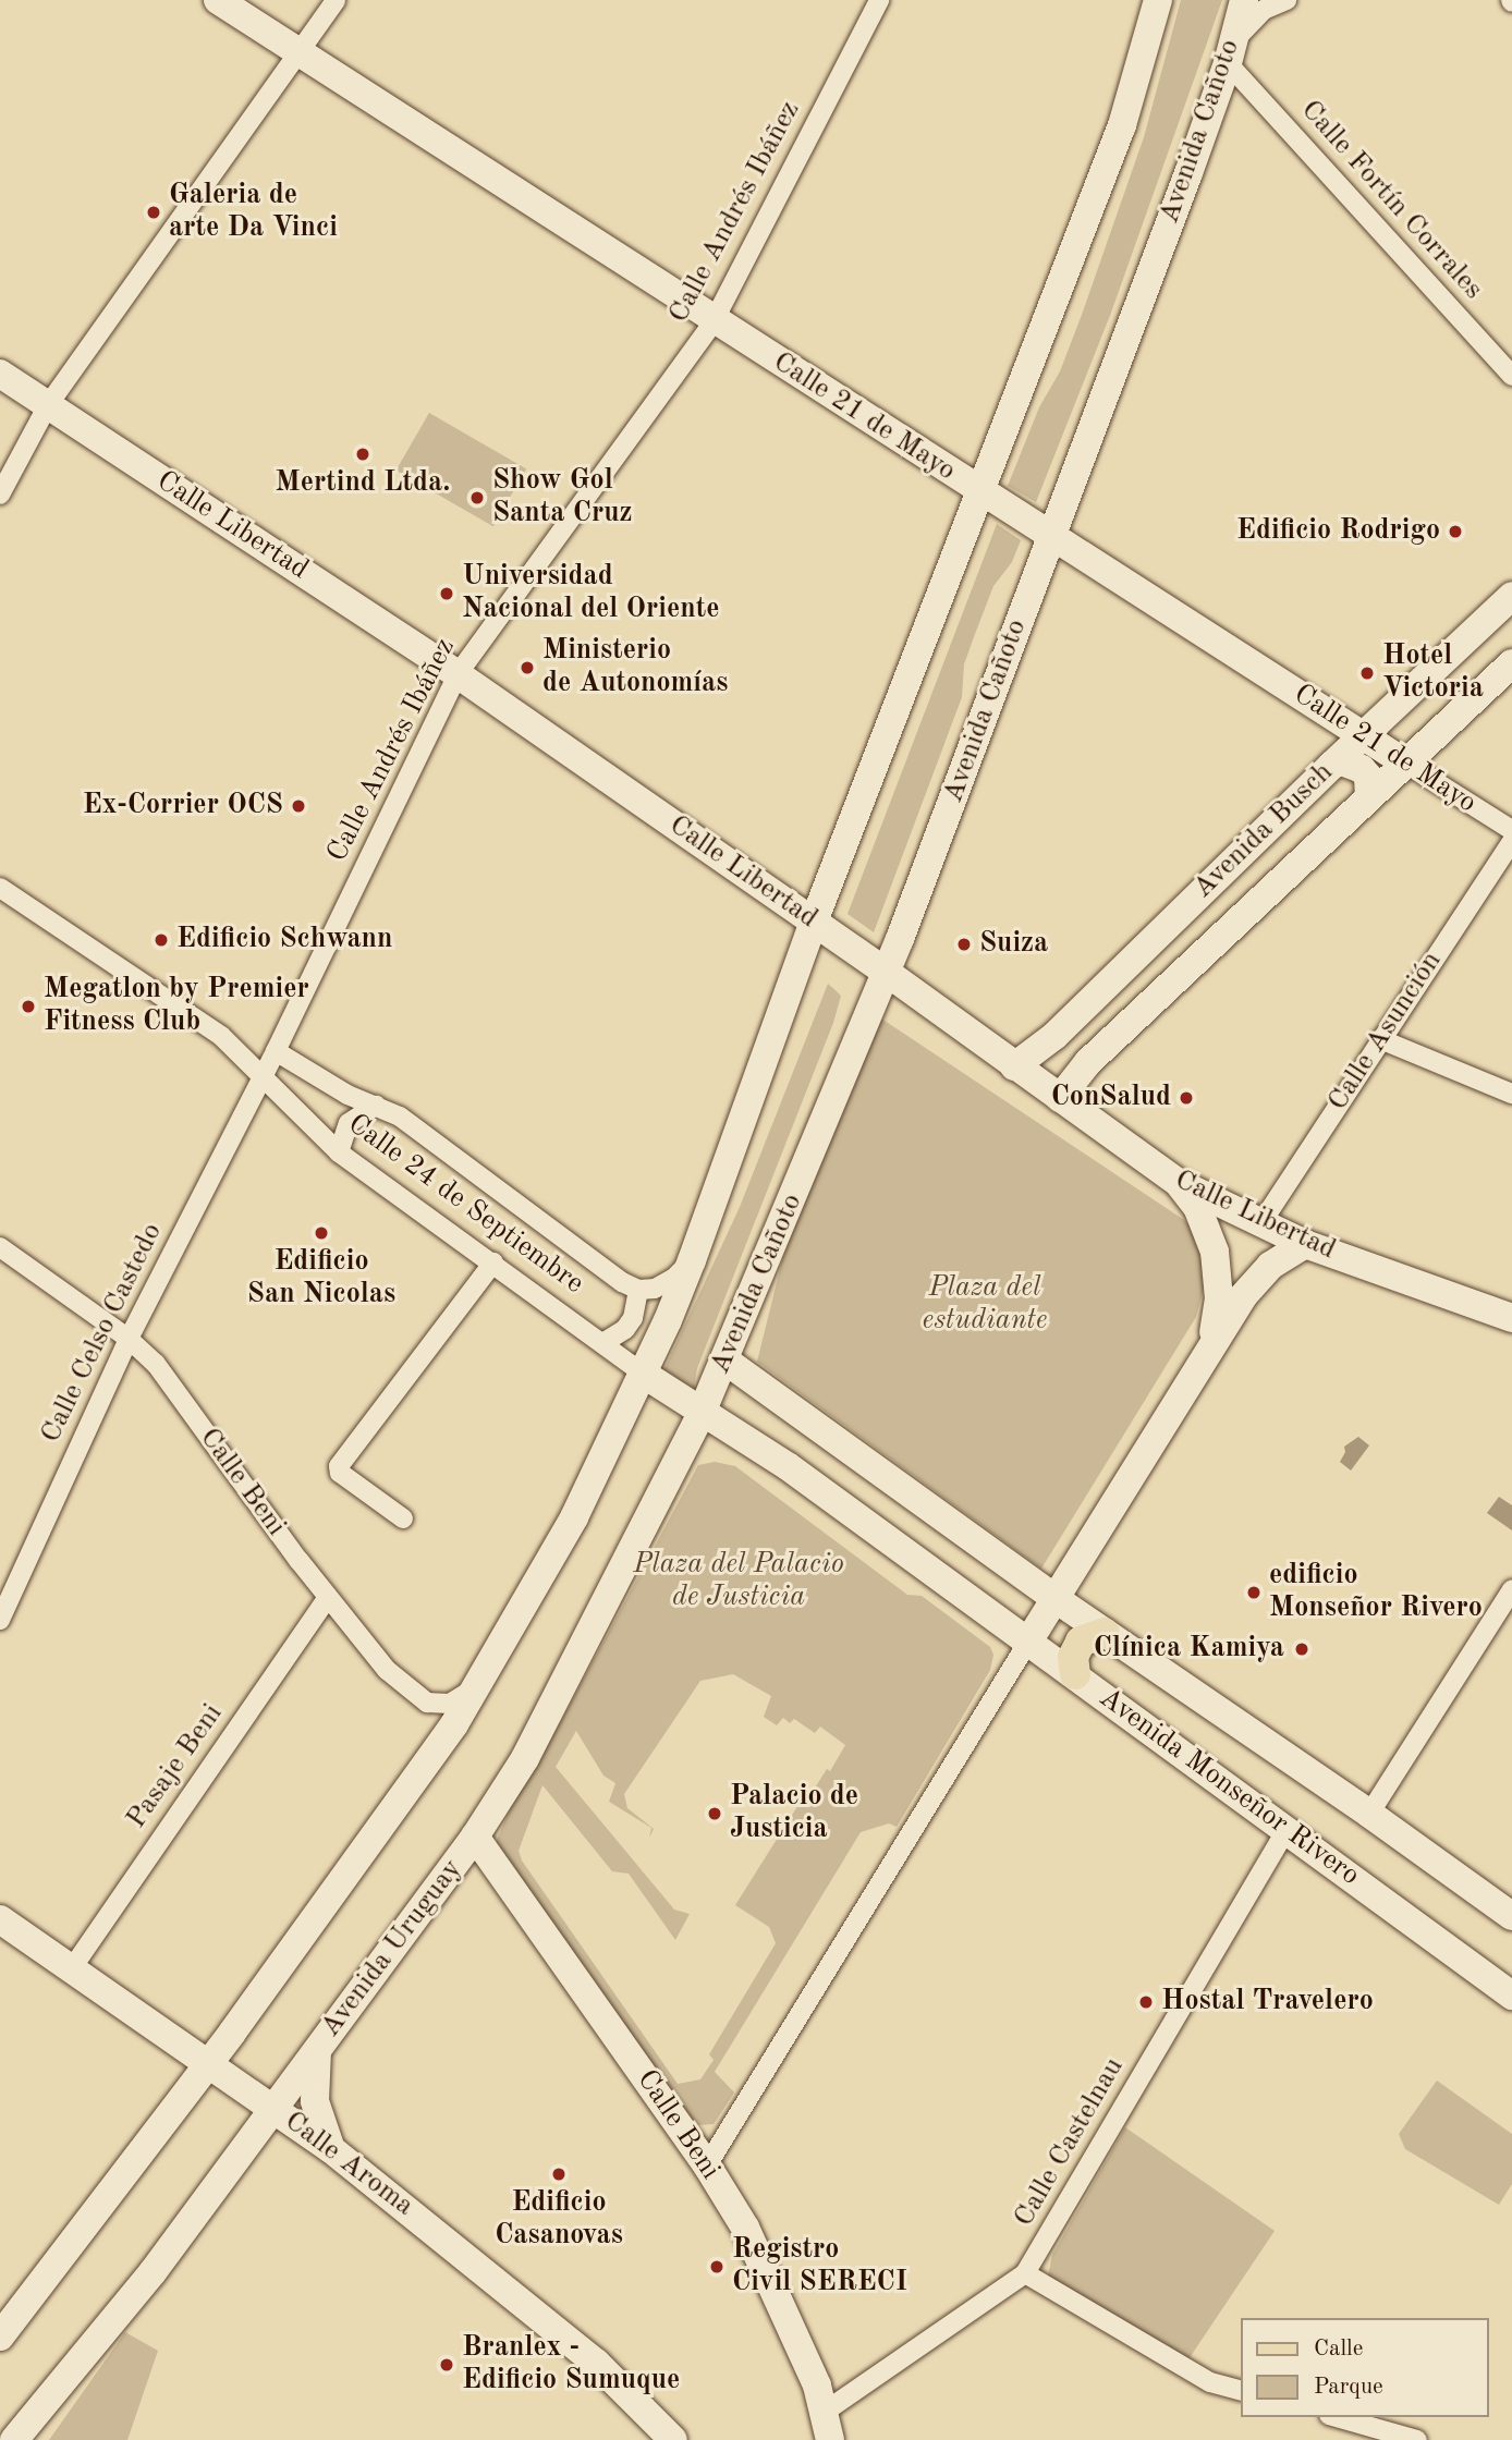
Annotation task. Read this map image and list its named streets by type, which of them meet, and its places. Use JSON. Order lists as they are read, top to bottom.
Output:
{
  "streets": {
    "main road": [
      "Avenida Cañoto",
      "Calle 21 de Mayo",
      "Calle Libertad",
      "Avenida Busch",
      "Calle Beni",
      "Avenida Monseñor Rivero",
      "Avenida Uruguay",
      "Calle Aroma"
    ],
    "street": [
      "Calle Fortín Corrales",
      "Calle Andrés Ibáñez",
      "Calle Asunción",
      "Calle 24 de Septiembre",
      "Calle Celso Castedo",
      "Pasaje Beni",
      "Calle Castelnau"
    ]
  },
  "crossings": [
    ["Avenida Cañoto", "Calle Fortín Corrales"],
    ["Avenida Cañoto", "Calle 21 de Mayo"],
    ["Avenida Cañoto", "Calle Libertad"],
    ["Avenida Cañoto", "Avenida Monseñor Rivero"],
    ["Avenida Cañoto", "Avenida Uruguay"],
    ["Calle Andrés Ibáñez", "Calle 21 de Mayo"],
    ["Calle Andrés Ibáñez", "Calle Libertad"],
    ["Calle Andrés Ibáñez", "Calle 24 de Septiembre"],
    ["Calle Andrés Ibáñez", "Calle Celso Castedo"],
    ["Calle 21 de Mayo", "Avenida Busch"],
    ["Calle Libertad", "Avenida Busch"],
    ["Calle Libertad", "Calle Asunción"],
    ["Calle 24 de Septiembre", "Calle Celso Castedo"],
    ["Calle 24 de Septiembre", "Avenida Monseñor Rivero"],
    ["Calle Celso Castedo", "Calle Beni"],
    ["Calle Beni", "Pasaje Beni"],
    ["Calle Beni", "Avenida Uruguay"],
    ["Calle Beni", "Calle Castelnau"],
    ["Pasaje Beni", "Calle Aroma"],
    ["Avenida Monseñor Rivero", "Avenida Uruguay"],
    ["Avenida Monseñor Rivero", "Calle Castelnau"],
    ["Avenida Uruguay", "Calle Aroma"]
  ],
  "parks": ["Plaza del estudiante", "Plaza del Palacio de Justicia"],
  "places": [
    "Galeria de arte Da Vinci",
    "Mertind Ltda.",
    "Show Gol Santa Cruz",
    "Edificio Rodrigo",
    "Universidad Nacional del Oriente",
    "Ministerio de Autonomías",
    "Hotel Victoria",
    "Ex-Corrier OCS",
    "Edificio Schwann",
    "Suiza",
    "Megatlon by Premier Fitness Club",
    "ConSalud",
    "Edificio San Nicolas",
    "edificio Monseñor Rivero",
    "Clínica Kamiya",
    "Palacio de Justicia",
    "Hostal Travelero",
    "Edificio Casanovas",
    "Registro Civil SERECI",
    "Branlex - Edificio Sumuque"
  ],
  "legend": ["Calle", "Parque"]
}
